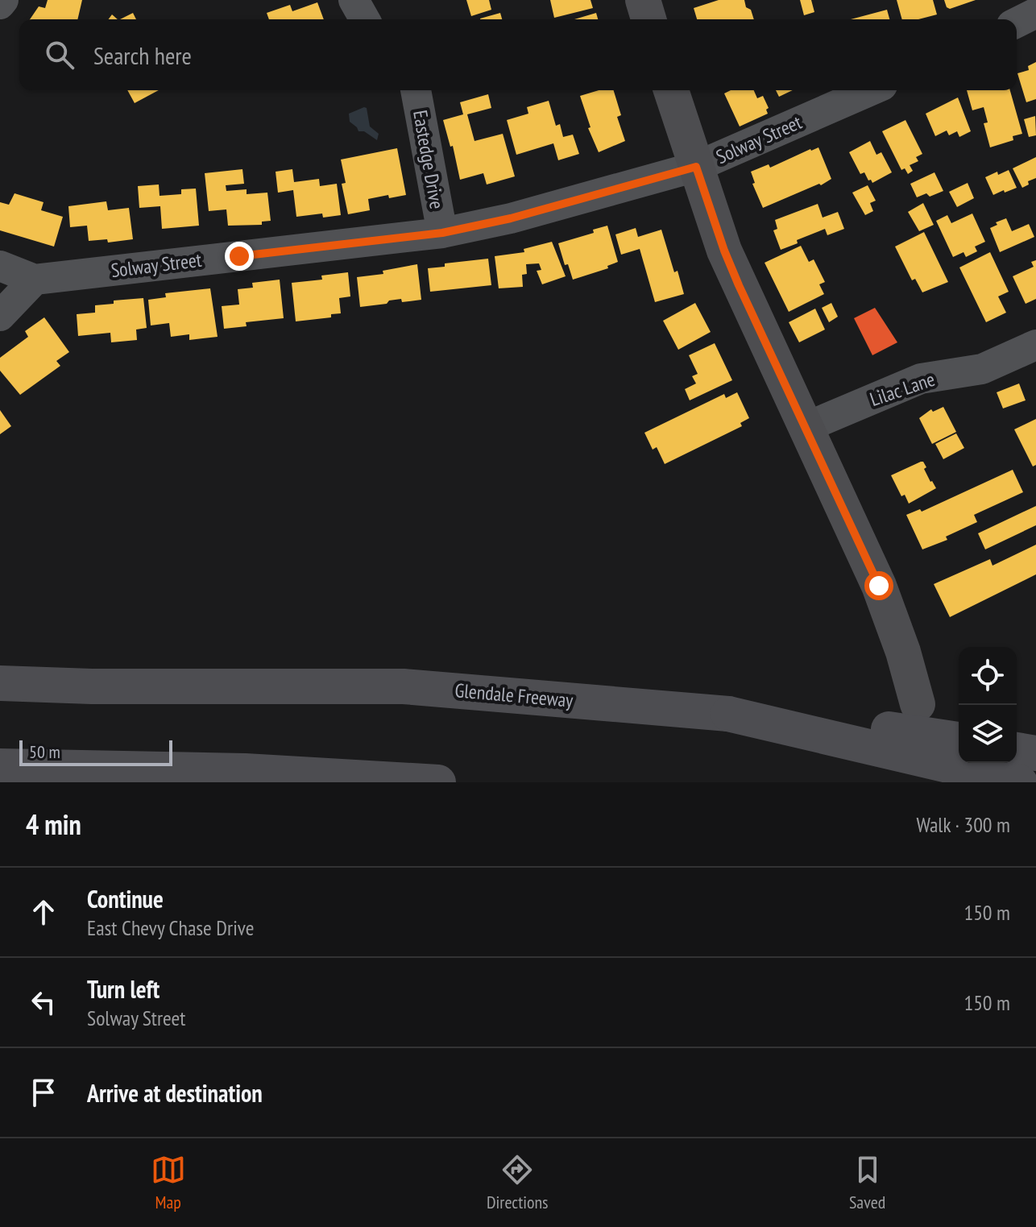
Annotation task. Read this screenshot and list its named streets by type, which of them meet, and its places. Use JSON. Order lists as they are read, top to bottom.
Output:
{
  "streets": {
    "highway": ["Glendale Freeway"],
    "street": ["Solway Street", "Eastedge Drive", "Lilac Lane"]
  },
  "crossings": [
    ["Solway Street", "Eastedge Drive"]
  ],
  "scale_bar": "50 m",
  "page": {
    "search": "Search here",
    "scale": "50 m",
    "heading": ["4 min", "Walk · 300 m"],
    "list": [
      ["Continue", "East Chevy Chase Drive", "150 m"],
      ["Turn left", "Solway Street", "150 m"],
      "Arrive at destination"
    ],
    "nav": ["Map", "Directions", "Saved"]
  }
}
